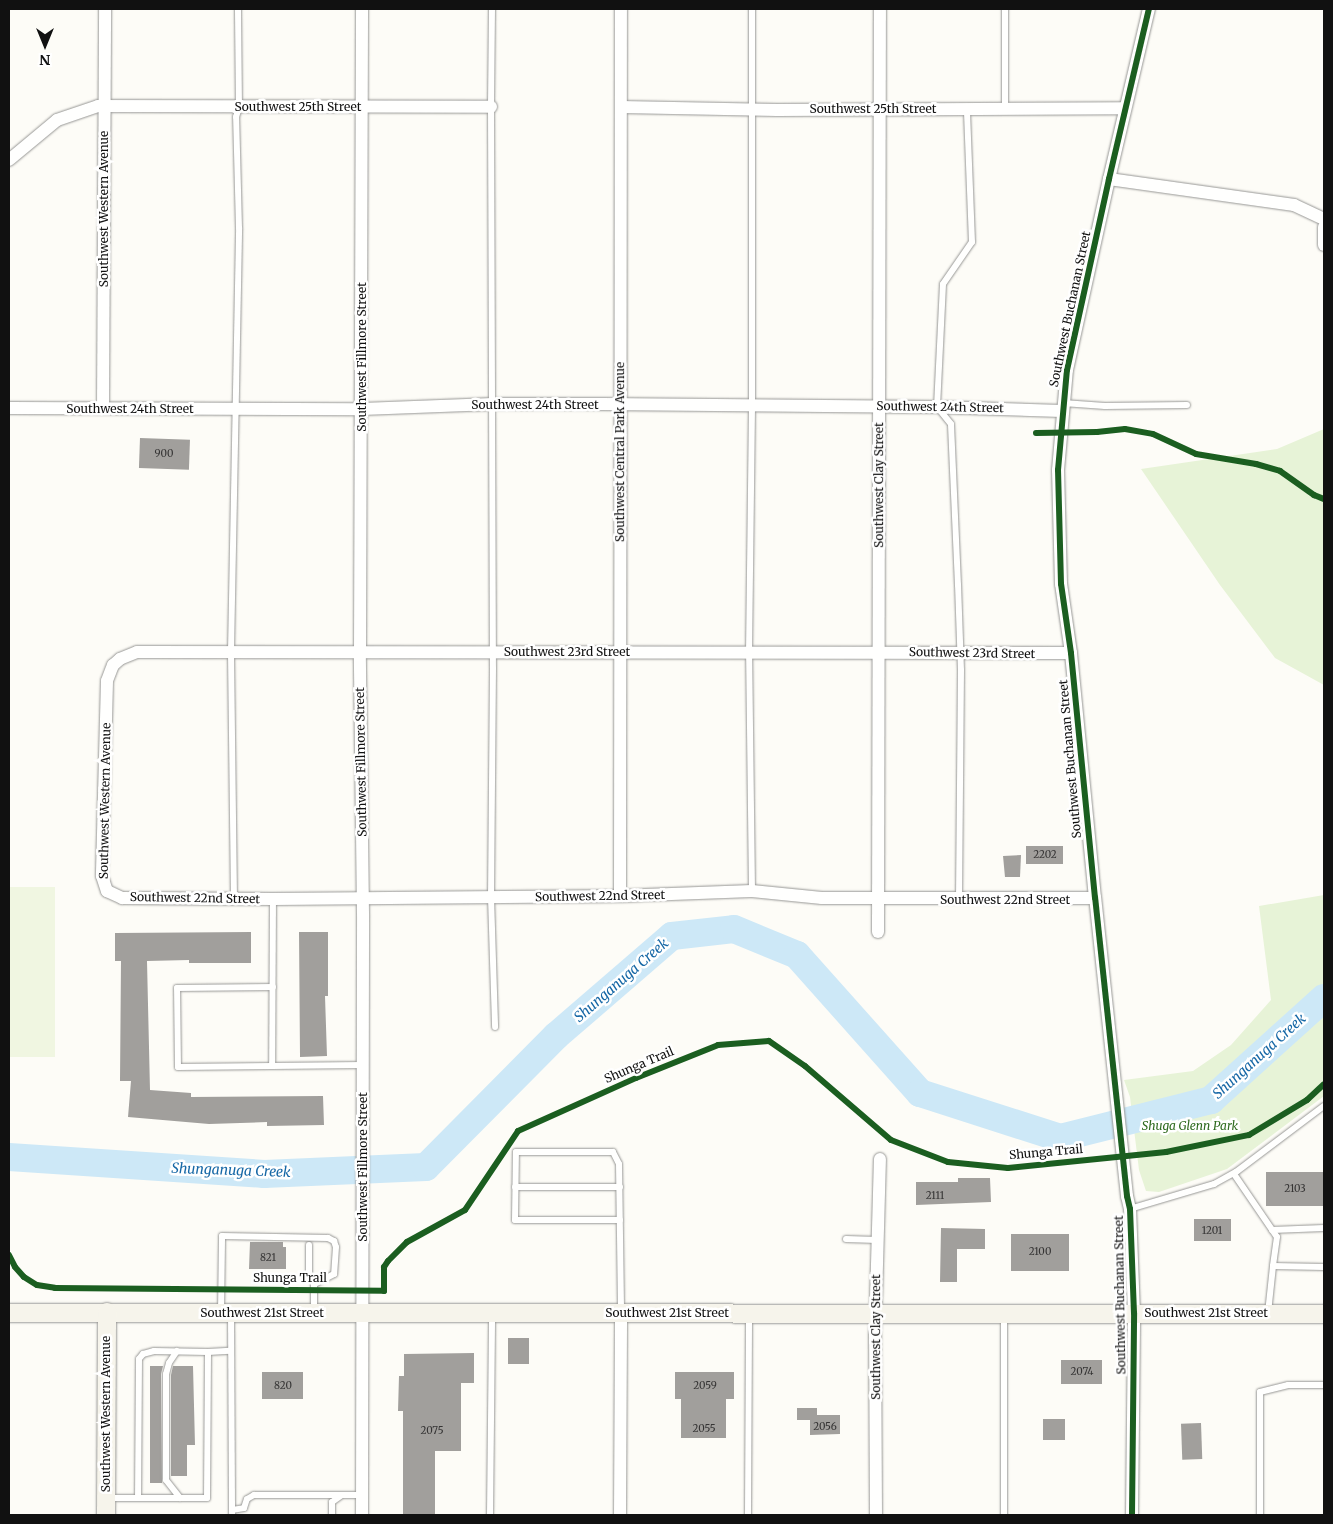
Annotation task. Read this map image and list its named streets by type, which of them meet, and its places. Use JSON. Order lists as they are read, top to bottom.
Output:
{
  "streets": {
    "main road": ["Southwest Western Avenue", "Southwest 21st Street"],
    "street": [
      "Southwest 25th Street",
      "Southwest Buchanan Street",
      "Southwest Fillmore Street",
      "Southwest 24th Street",
      "Southwest Central Park Avenue",
      "Southwest Clay Street",
      "Southwest 23rd Street",
      "Southwest 22nd Street"
    ],
    "cycle path": ["Shunga Trail"]
  },
  "crossings": [
    ["Southwest 25th Street", "Southwest Western Avenue"],
    ["Southwest 25th Street", "Southwest Buchanan Street"],
    ["Southwest 25th Street", "Southwest Fillmore Street"],
    ["Southwest 25th Street", "Southwest Central Park Avenue"],
    ["Southwest 25th Street", "Southwest Clay Street"],
    ["Southwest Western Avenue", "Southwest 24th Street"],
    ["Southwest Western Avenue", "Southwest 23rd Street"],
    ["Southwest Western Avenue", "Southwest 22nd Street"],
    ["Southwest Western Avenue", "Southwest 21st Street"],
    ["Southwest Buchanan Street", "Southwest 24th Street"],
    ["Southwest Buchanan Street", "Southwest 23rd Street"],
    ["Southwest Buchanan Street", "Southwest 22nd Street"],
    ["Southwest Buchanan Street", "Southwest 21st Street"],
    ["Southwest Fillmore Street", "Southwest 24th Street"],
    ["Southwest Fillmore Street", "Southwest 23rd Street"],
    ["Southwest Fillmore Street", "Southwest 22nd Street"],
    ["Southwest Fillmore Street", "Southwest 21st Street"],
    ["Southwest 24th Street", "Southwest Central Park Avenue"],
    ["Southwest 24th Street", "Southwest Clay Street"],
    ["Southwest Central Park Avenue", "Southwest 23rd Street"],
    ["Southwest Central Park Avenue", "Southwest 22nd Street"],
    ["Southwest Clay Street", "Southwest 23rd Street"],
    ["Southwest Clay Street", "Southwest 22nd Street"],
    ["Southwest Clay Street", "Southwest 21st Street"]
  ],
  "water": ["Shunganuga Creek"],
  "parks": ["Shuga Glenn Park"],
  "house_numbers": [
    "900",
    "2202",
    "2103",
    "2111",
    "1201",
    "2100",
    "821",
    "2074",
    "820",
    "2059",
    "2056",
    "2055",
    "2075"
  ],
  "north": "bottom"
}
